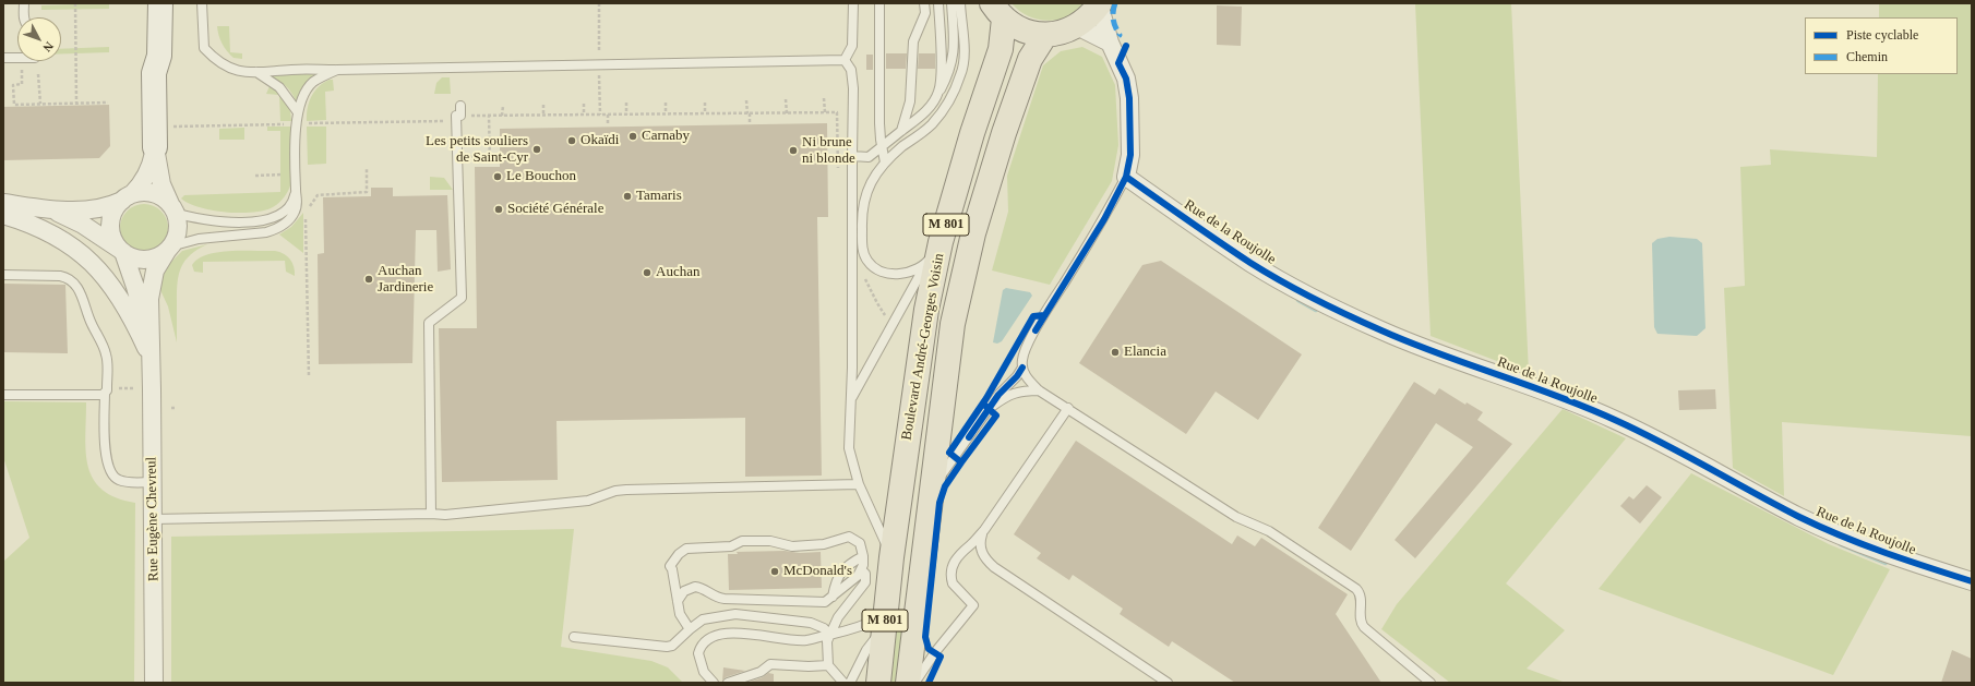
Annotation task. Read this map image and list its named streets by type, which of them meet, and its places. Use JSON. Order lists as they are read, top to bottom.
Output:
{
  "streets": {
    "main road": ["M 801", "Boulevard André-Georges Voisin"],
    "street": ["Rue de la Roujolle", "Rue Eugène Chevreul"]
  },
  "places": [
    "Carnaby",
    "Okaïdi",
    "Les petits souliers de Saint-Cyr",
    "Ni brune ni blonde",
    "Le Bouchon",
    "Tamaris",
    "Société Générale",
    "Auchan",
    "Auchan Jardinerie",
    "Elancia",
    "McDonald's"
  ],
  "legend": ["Piste cyclable", "Chemin"],
  "north": "bottom right"
}
